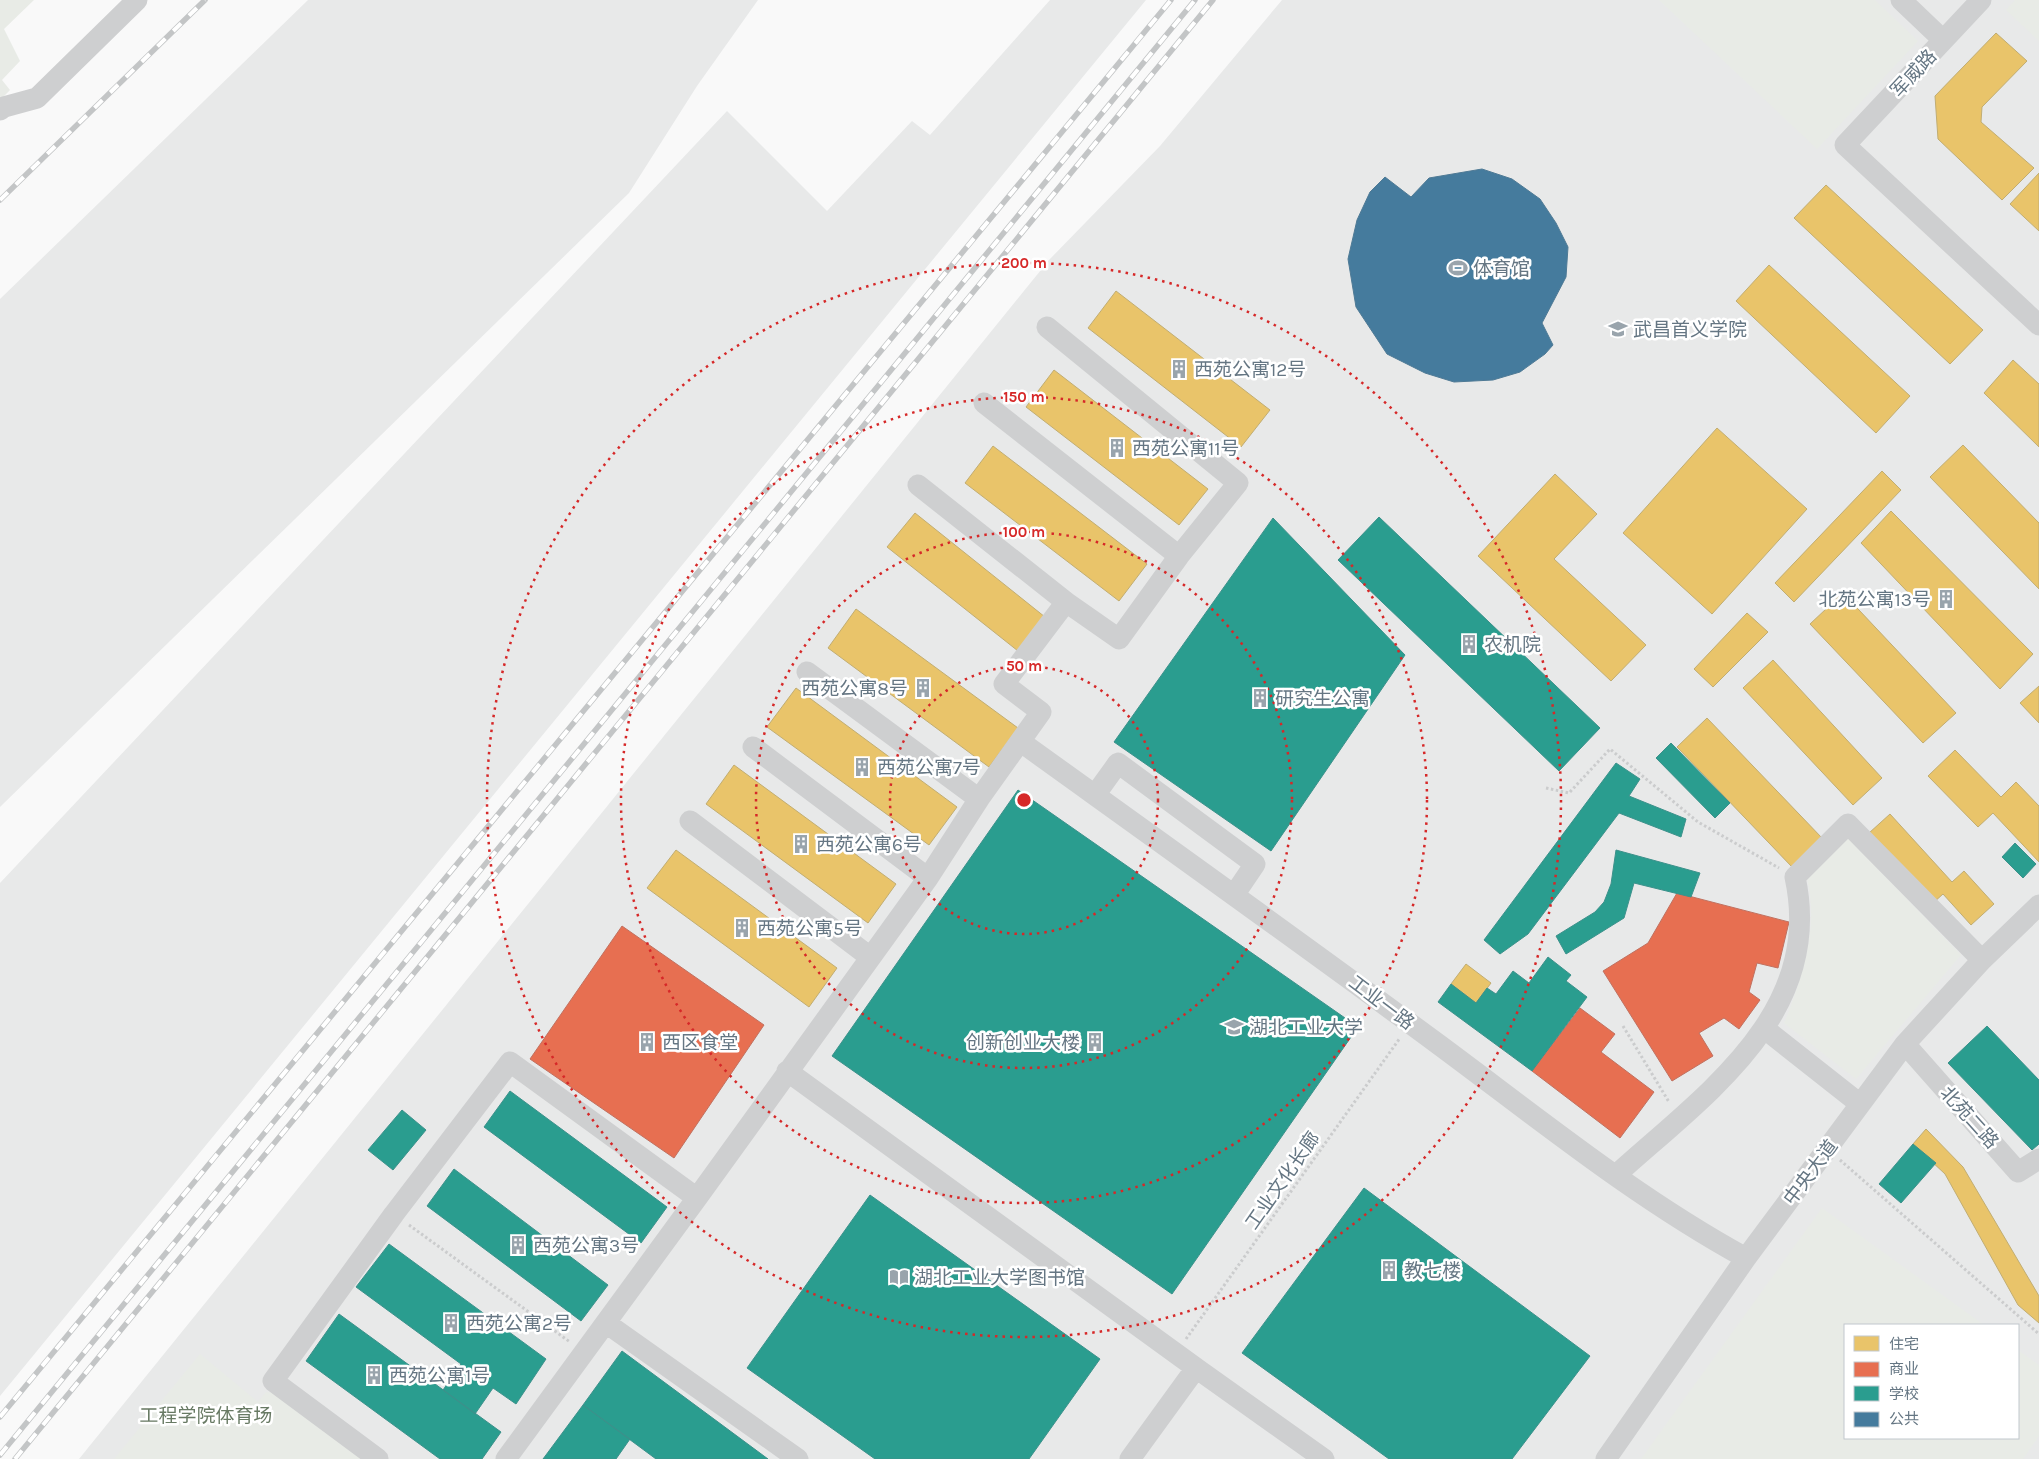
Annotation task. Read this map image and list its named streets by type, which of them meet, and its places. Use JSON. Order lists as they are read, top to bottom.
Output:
{
  "streets": {
    "street": [
      "军威路",
      "工业一路",
      "北苑二路",
      "中央大道"
    ],
    "path": ["工业文化长廊"]
  },
  "crossings": [
    ["工业一路", "中央大道"],
    ["工业一路", "工业文化长廊"],
    ["北苑二路", "中央大道"]
  ],
  "parks": ["工程学院体育场"],
  "places": {
    "sports": ["体育馆"],
    "school or university": ["武昌首义学院", "湖北工业大学"],
    "building": [
      "西苑公寓12号",
      "西苑公寓11号",
      "北苑公寓13号",
      "农机院",
      "西苑公寓8号",
      "研究生公寓",
      "西苑公寓7号",
      "西苑公寓6号",
      "西苑公寓5号",
      "西区食堂",
      "创新创业大楼",
      "西苑公寓3号",
      "教七楼",
      "西苑公寓2号",
      "西苑公寓1号"
    ],
    "library": ["湖北工业大学图书馆"]
  },
  "legend": [
    "住宅",
    "商业",
    "学校",
    "公共"
  ],
  "rings": [
    "200 m",
    "150 m",
    "100 m",
    "50 m"
  ]
}
